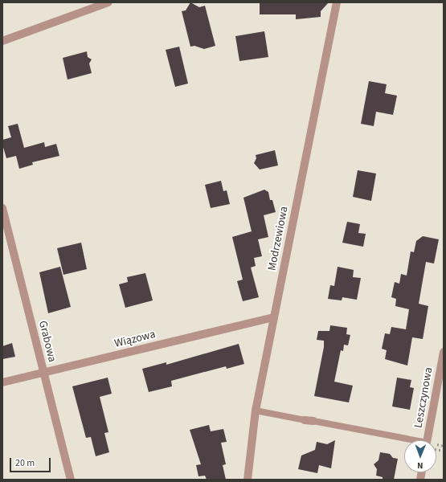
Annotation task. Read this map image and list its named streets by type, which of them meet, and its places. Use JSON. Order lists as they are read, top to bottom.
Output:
{
  "streets": {
    "street": [
      "Modrzewiowa",
      "Wiązowa",
      "Grabowa",
      "Leszczynowa"
    ]
  },
  "crossings": [
    ["Modrzewiowa", "Wiązowa"],
    ["Wiązowa", "Grabowa"]
  ],
  "scale_bar": "20 m",
  "north": "bottom"
}
